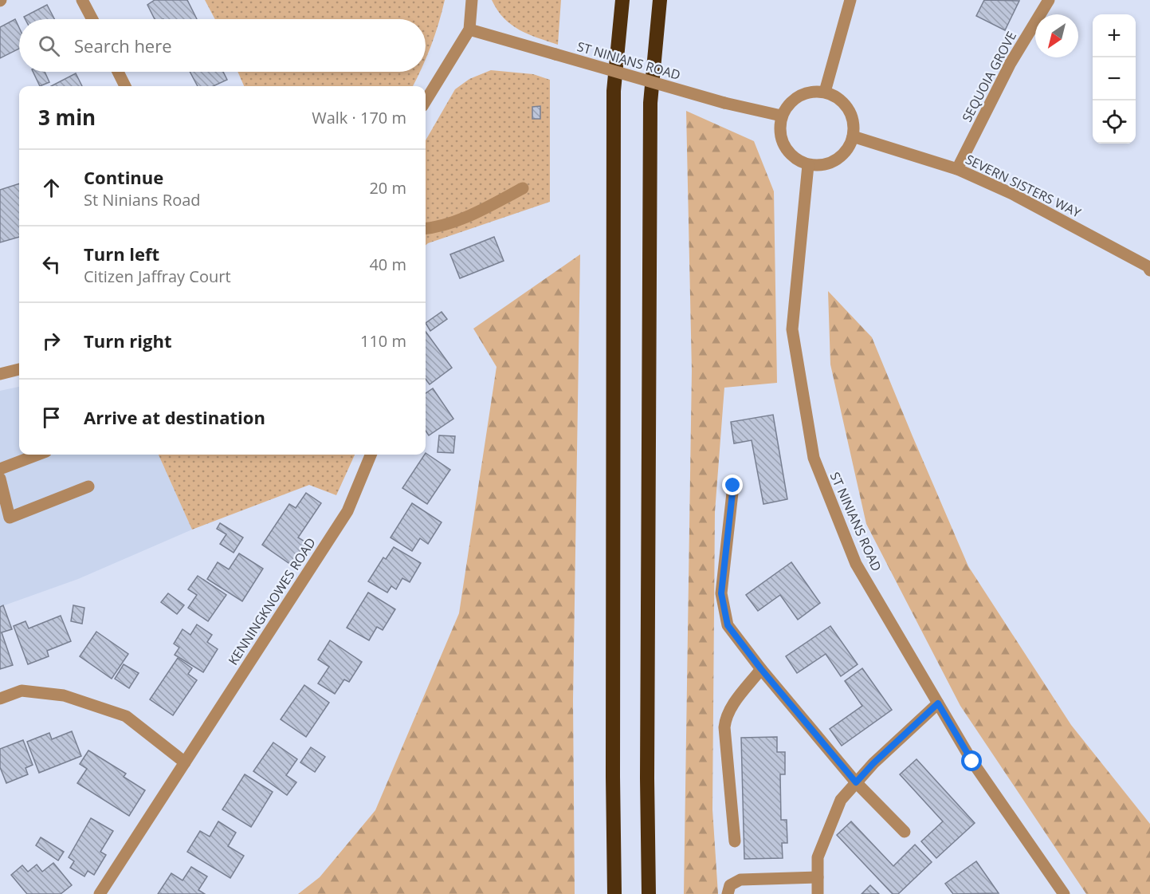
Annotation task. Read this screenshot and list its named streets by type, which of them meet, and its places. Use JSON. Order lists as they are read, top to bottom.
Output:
{
  "streets": {
    "street": [
      "ST NINIANS ROAD",
      "SEQUOIA GROVE",
      "SEVERN SISTERS WAY",
      "KENNINGKNOWES ROAD"
    ]
  },
  "crossings": [
    ["ST NINIANS ROAD", "SEVERN SISTERS WAY"],
    ["SEQUOIA GROVE", "SEVERN SISTERS WAY"]
  ],
  "north": "bottom left",
  "page": {
    "map_buttons": ["+", "−"],
    "search": "Search here",
    "heading": ["3 min", "Walk · 170 m"],
    "list": [
      ["Continue", "St Ninians Road", "20 m"],
      ["Turn left", "Citizen Jaffray Court", "40 m"],
      ["Turn right", "110 m"],
      "Arrive at destination"
    ]
  }
}
